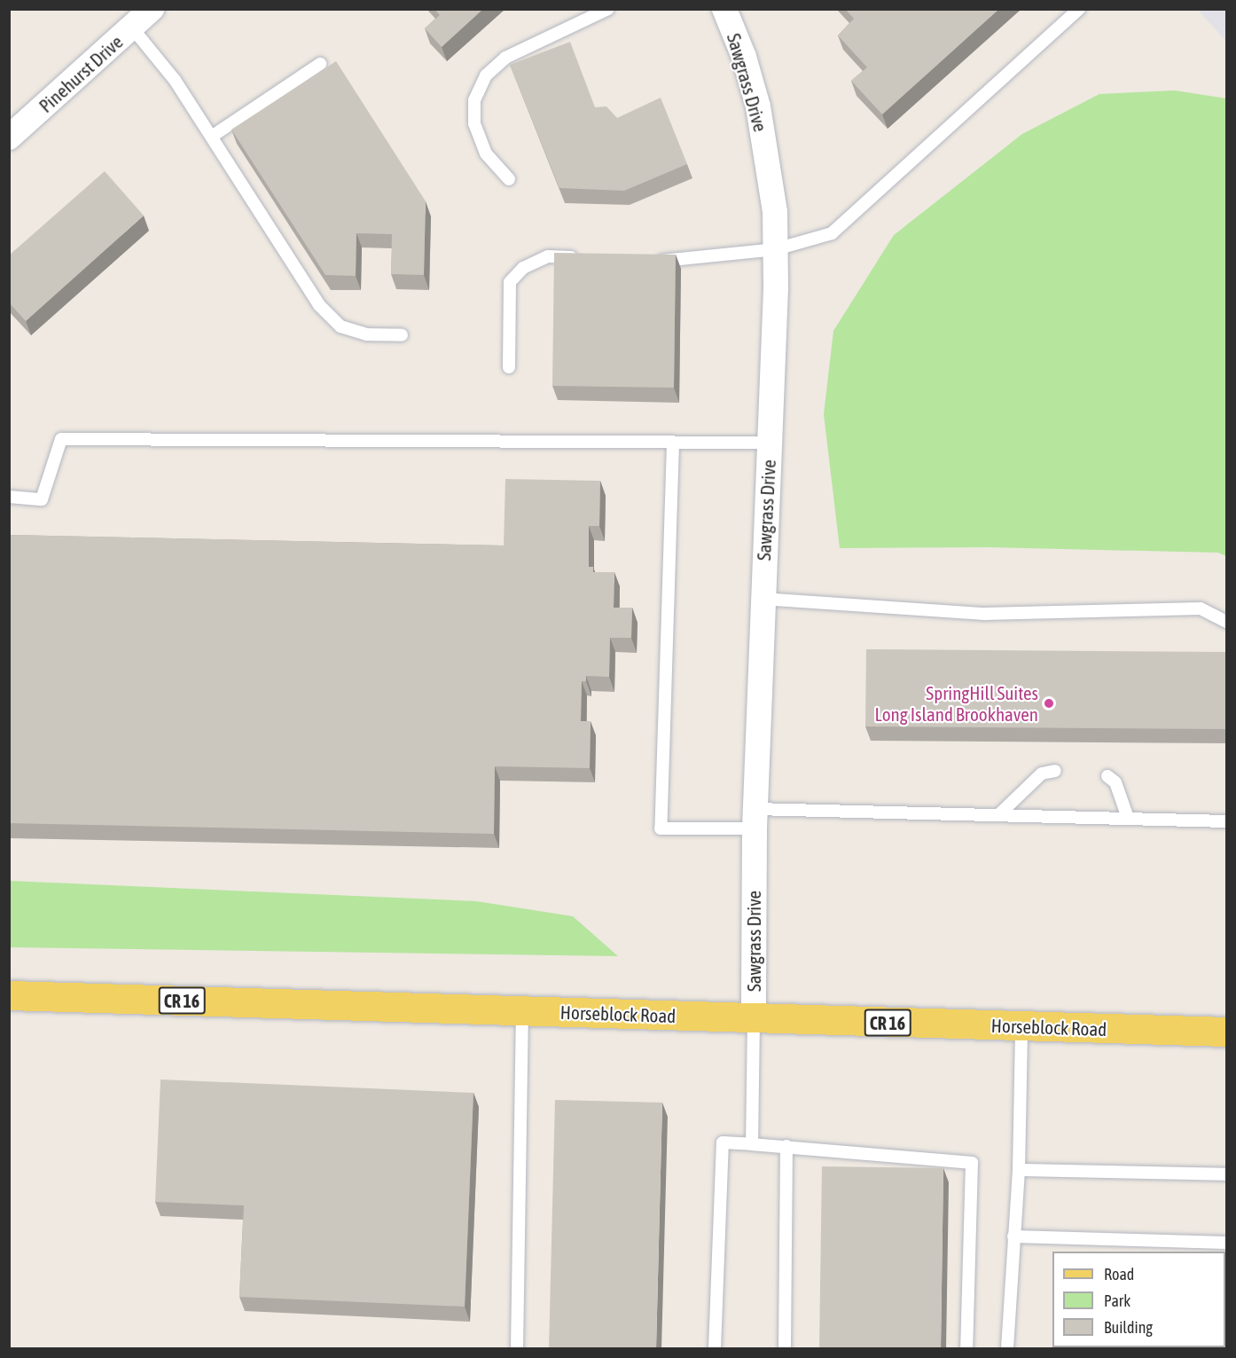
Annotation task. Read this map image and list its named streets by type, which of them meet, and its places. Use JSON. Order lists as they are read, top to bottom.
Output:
{
  "streets": {
    "main road": ["CR 16", "Horseblock Road"],
    "street": ["Pinehurst Drive", "Sawgrass Drive"]
  },
  "crossings": [
    ["Sawgrass Drive", "Horseblock Road"]
  ],
  "places": ["SpringHill Suites Long Island Brookhaven"],
  "legend": ["Road", "Park", "Building"]
}
